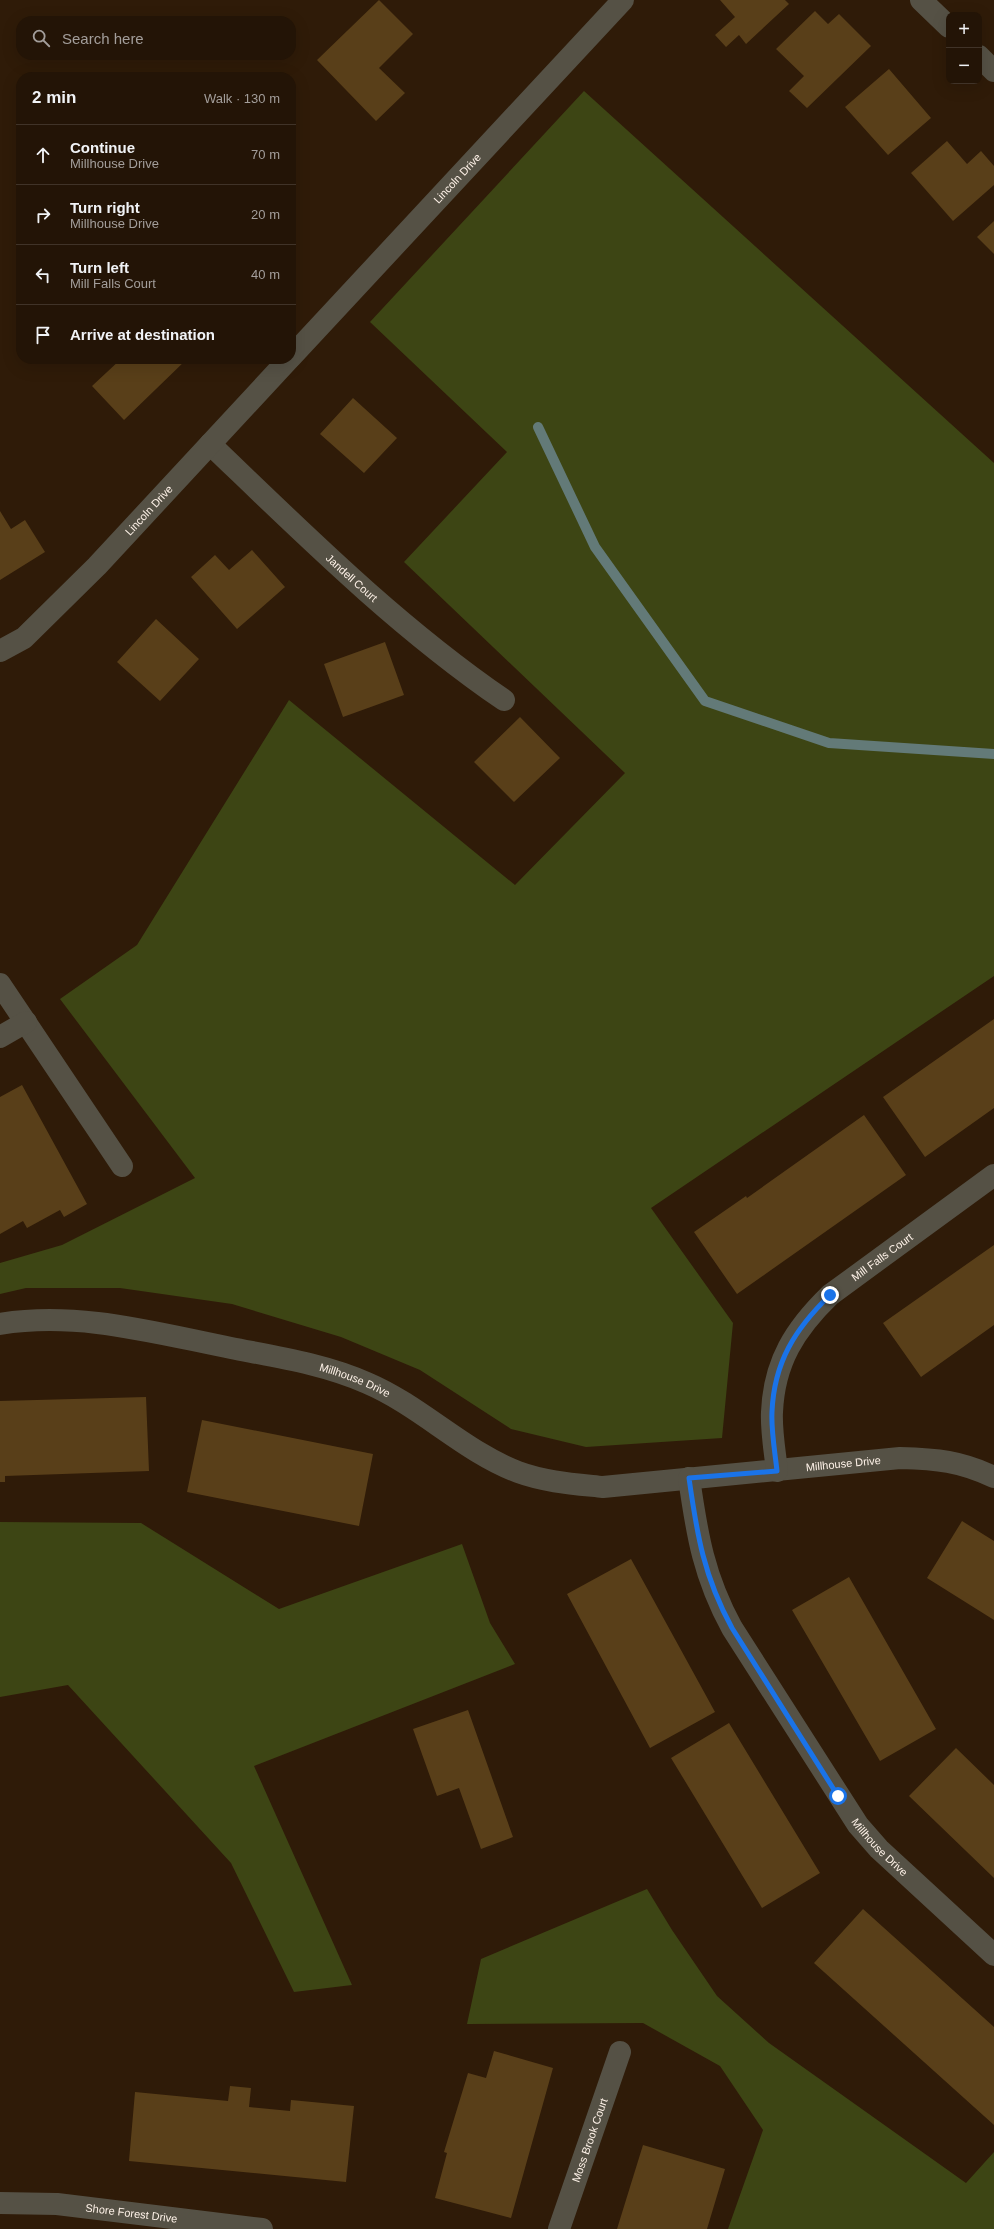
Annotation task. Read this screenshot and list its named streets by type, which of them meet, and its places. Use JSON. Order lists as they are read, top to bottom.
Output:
{
  "streets": {
    "street": [
      "Lincoln Drive",
      "Jandell Court",
      "Mill Falls Court",
      "Millhouse Drive",
      "Moss Brook Court",
      "Shore Forest Drive"
    ]
  },
  "crossings": [
    ["Lincoln Drive", "Jandell Court"],
    ["Mill Falls Court", "Millhouse Drive"]
  ],
  "page": {
    "map_buttons": ["+", "−"],
    "search": "Search here",
    "heading": ["2 min", "Walk · 130 m"],
    "list": [
      ["Continue", "Millhouse Drive", "70 m"],
      ["Turn right", "Millhouse Drive", "20 m"],
      ["Turn left", "Mill Falls Court", "40 m"],
      "Arrive at destination"
    ]
  }
}
